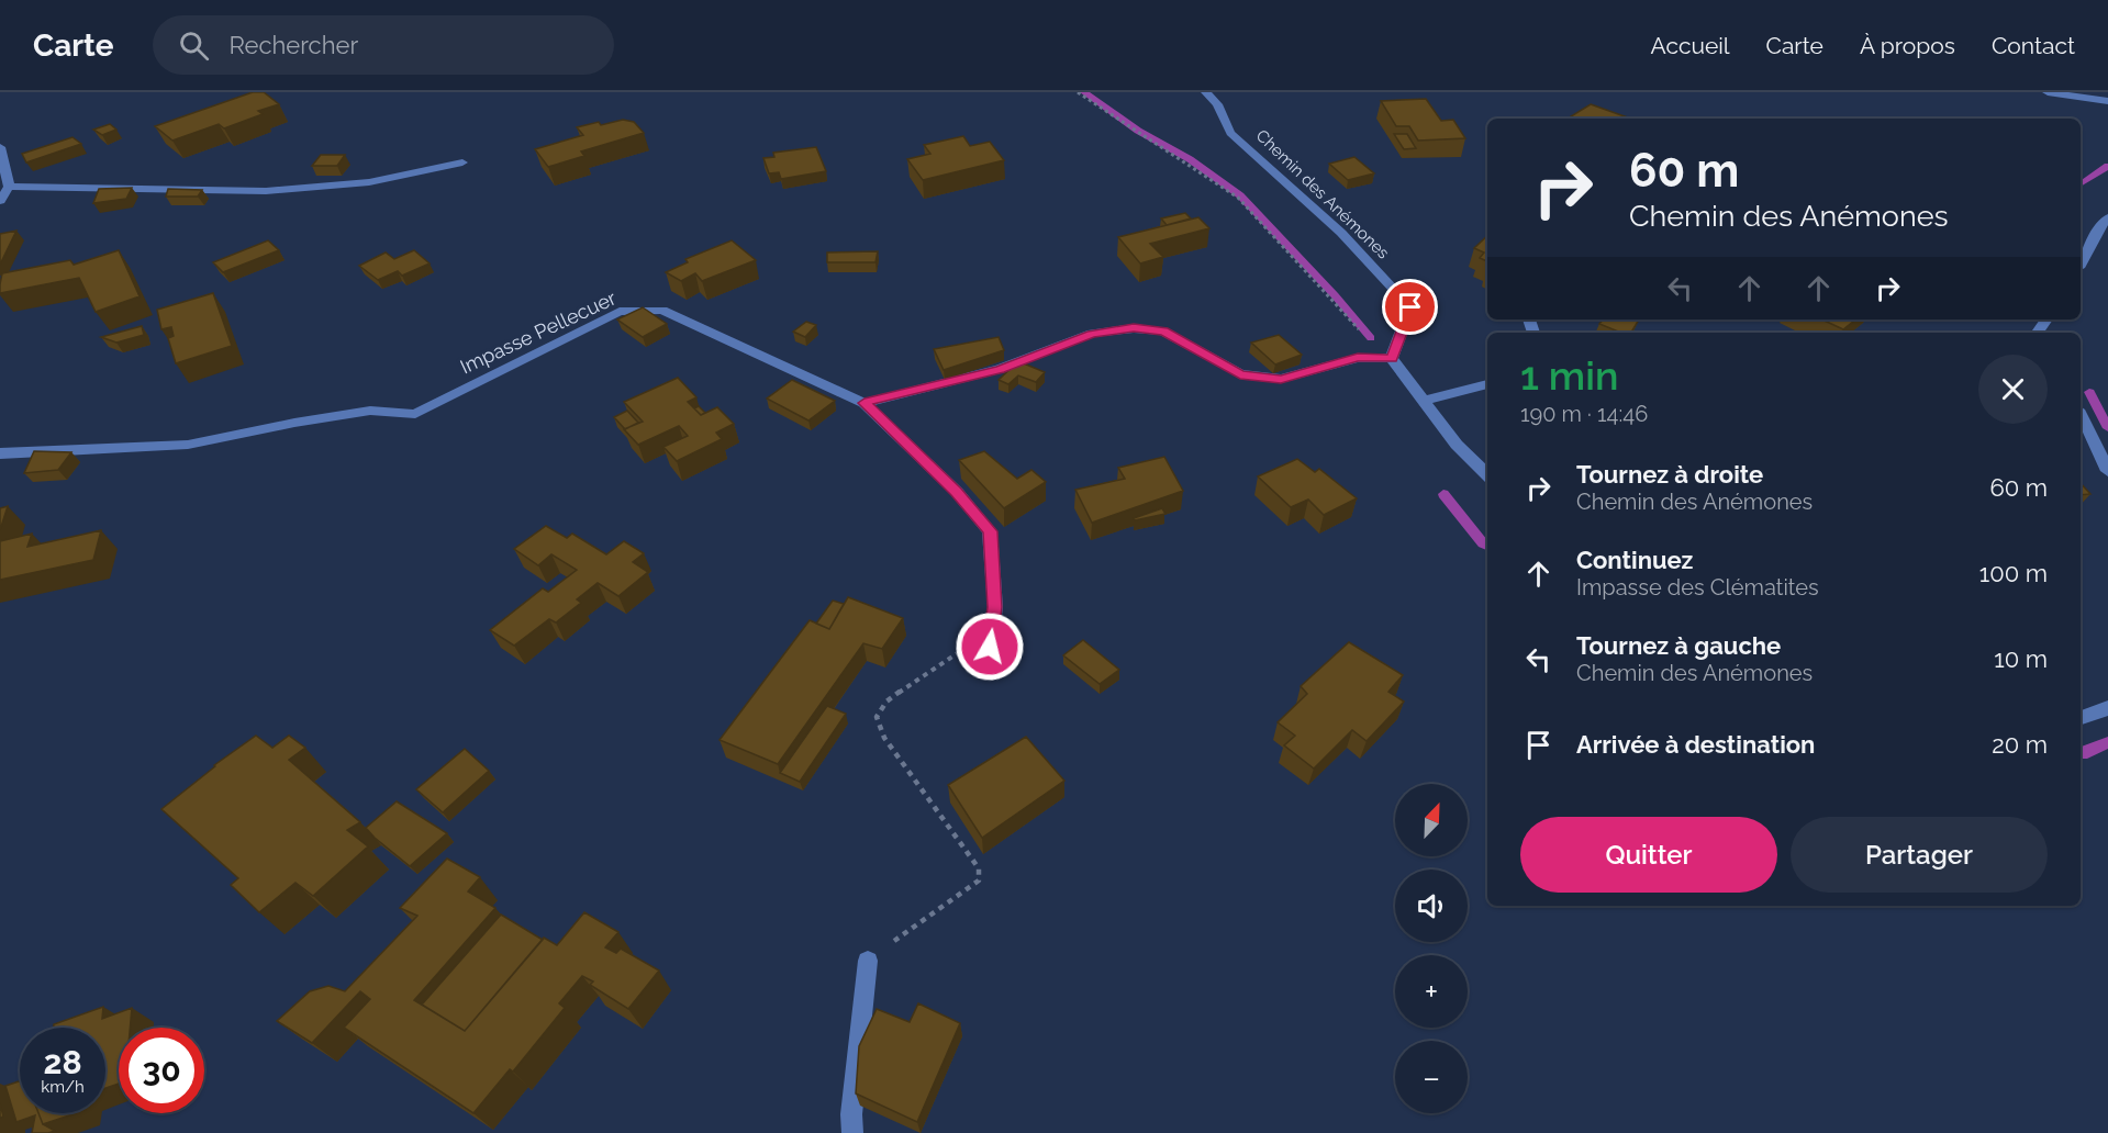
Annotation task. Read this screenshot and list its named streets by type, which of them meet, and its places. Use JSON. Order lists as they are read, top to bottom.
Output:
{
  "streets": {
    "street": ["Chemin des Anémones", "Impasse Pellecuer"]
  },
  "north": "top right",
  "page": {
    "header": "Carte",
    "search": "Rechercher",
    "nav": [
      "Accueil",
      "Carte",
      "À propos",
      "Contact"
    ],
    "turn": ["60 m", "Chemin des Anémones"],
    "heading": ["1 min", "190 m · 14:46"],
    "list": [
      {
        "name": "Tournez à droite",
        "note": "Chemin des Anémones",
        "value": "60 m"
      },
      {
        "name": "Continuez",
        "note": "Impasse des Clématites",
        "value": "100 m"
      },
      {
        "name": "Tournez à gauche",
        "note": "Chemin des Anémones",
        "value": "10 m"
      },
      {
        "name": "Arrivée à destination",
        "value": "20 m"
      }
    ],
    "map_buttons": ["+", "−"],
    "buttons": ["Quitter", "Partager"],
    "speed": "28 km/h",
    "limit": "30"
  }
}
